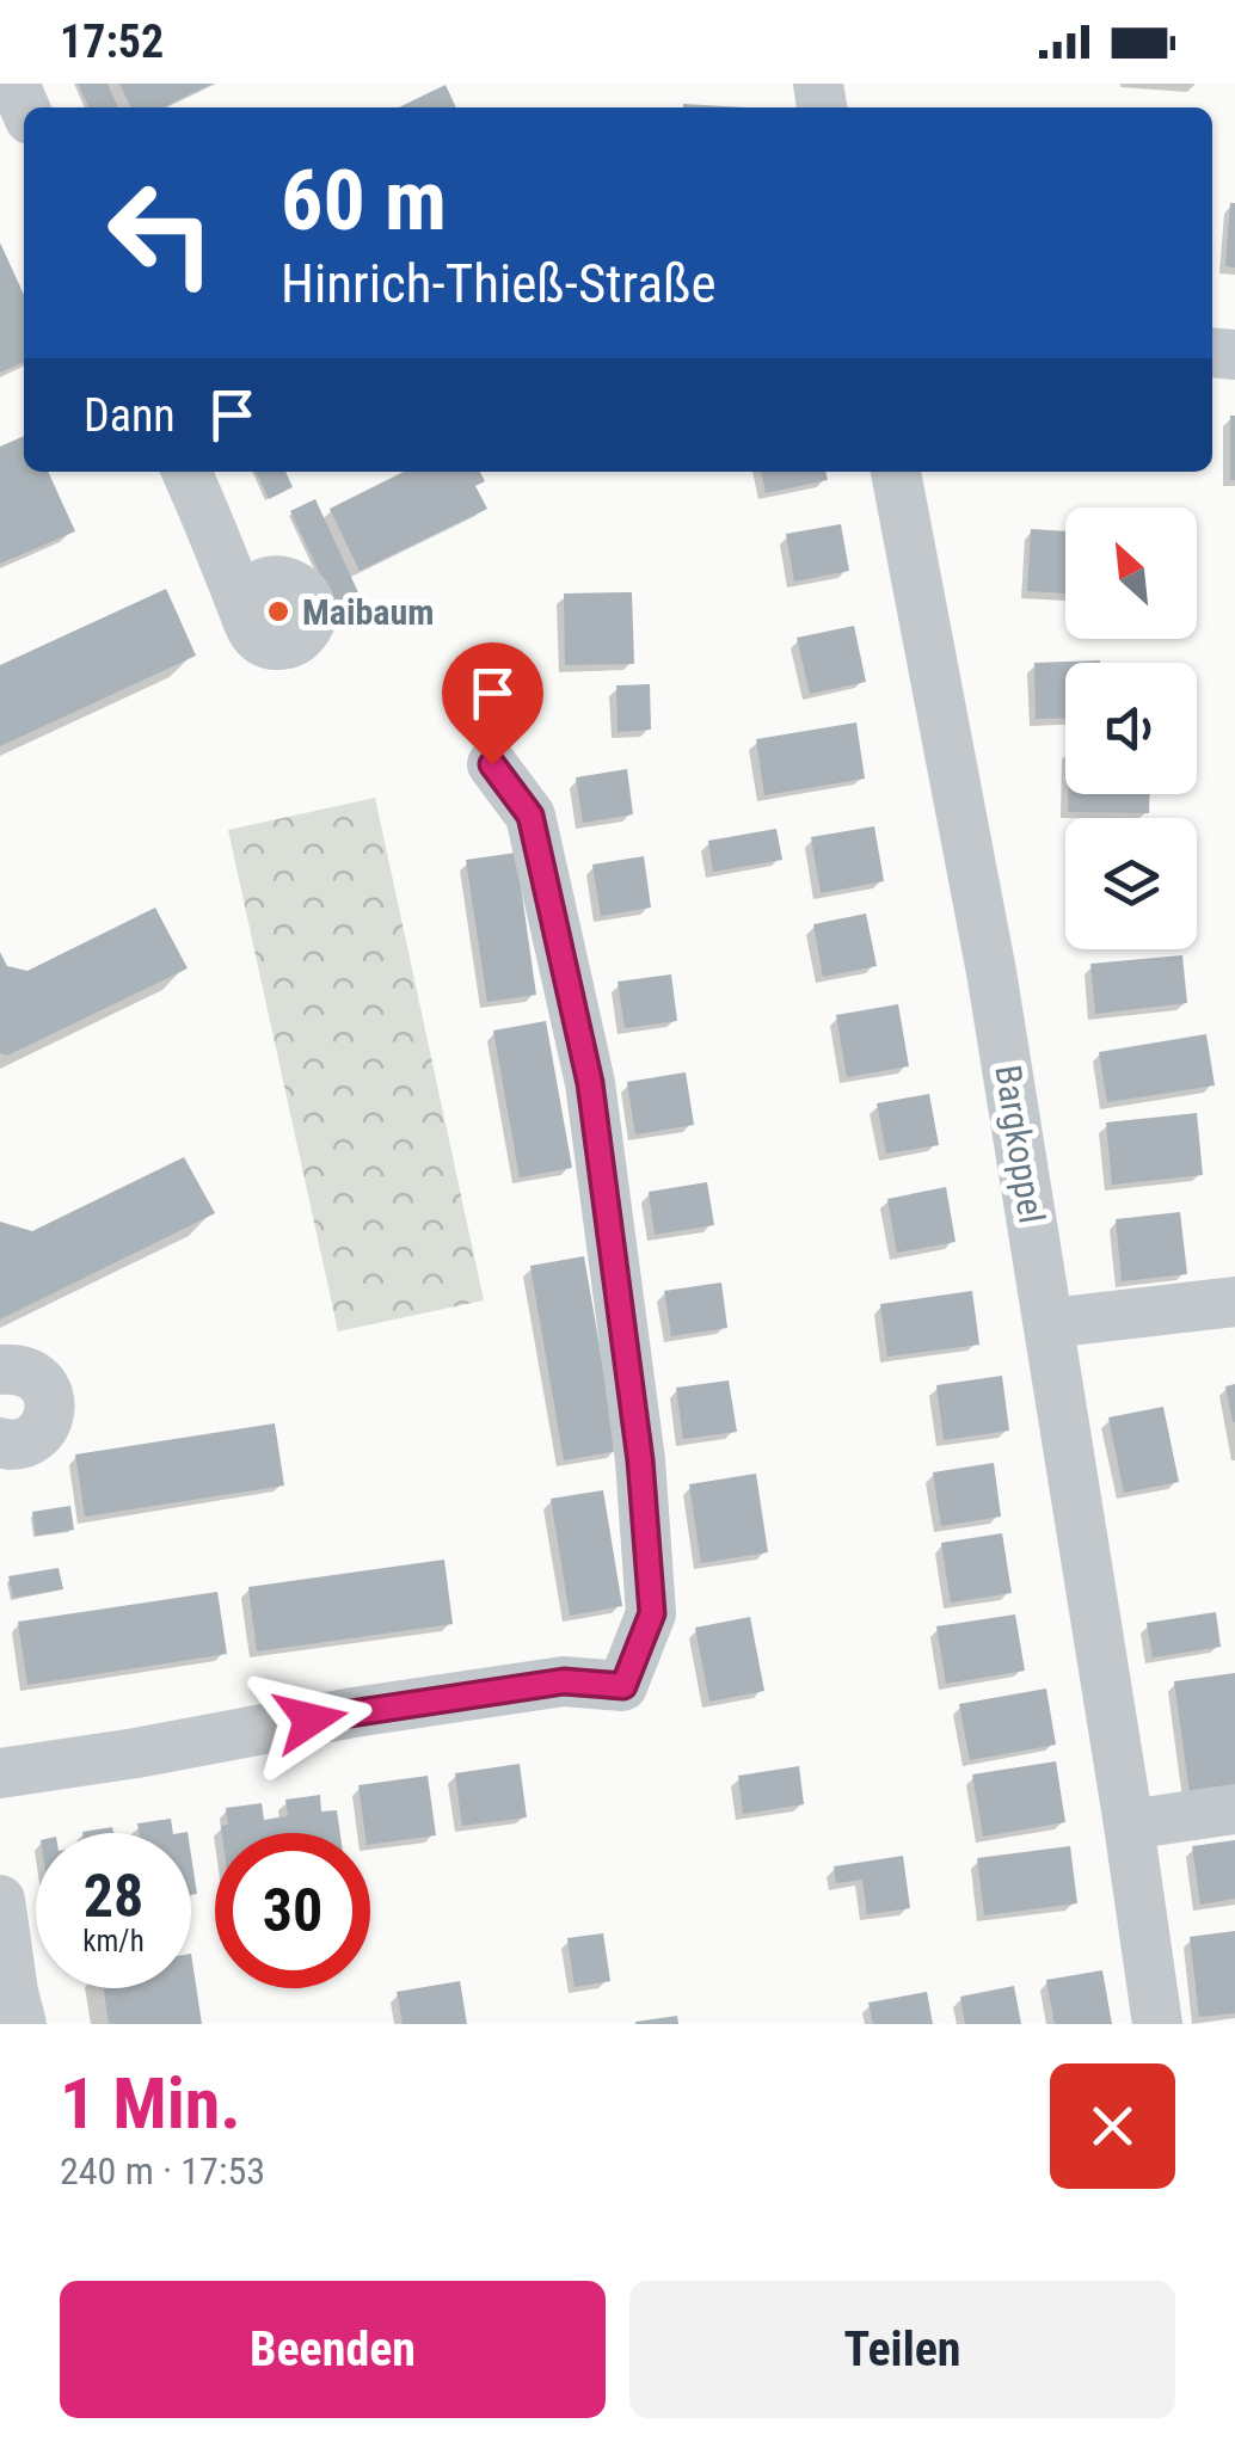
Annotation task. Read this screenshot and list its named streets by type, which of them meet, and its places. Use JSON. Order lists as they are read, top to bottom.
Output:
{
  "streets": {
    "street": ["Bargkoppel"]
  },
  "places": ["Maibaum"],
  "north": "top left",
  "page": {
    "status": "17:52",
    "turn": ["60 m", "Hinrich-Thieß-Straße"],
    "then": "Dann",
    "speed": "28 km/h",
    "limit": "30",
    "heading": ["1 Min.", "240 m · 17:53"],
    "buttons": ["Beenden", "Teilen"]
  }
}
